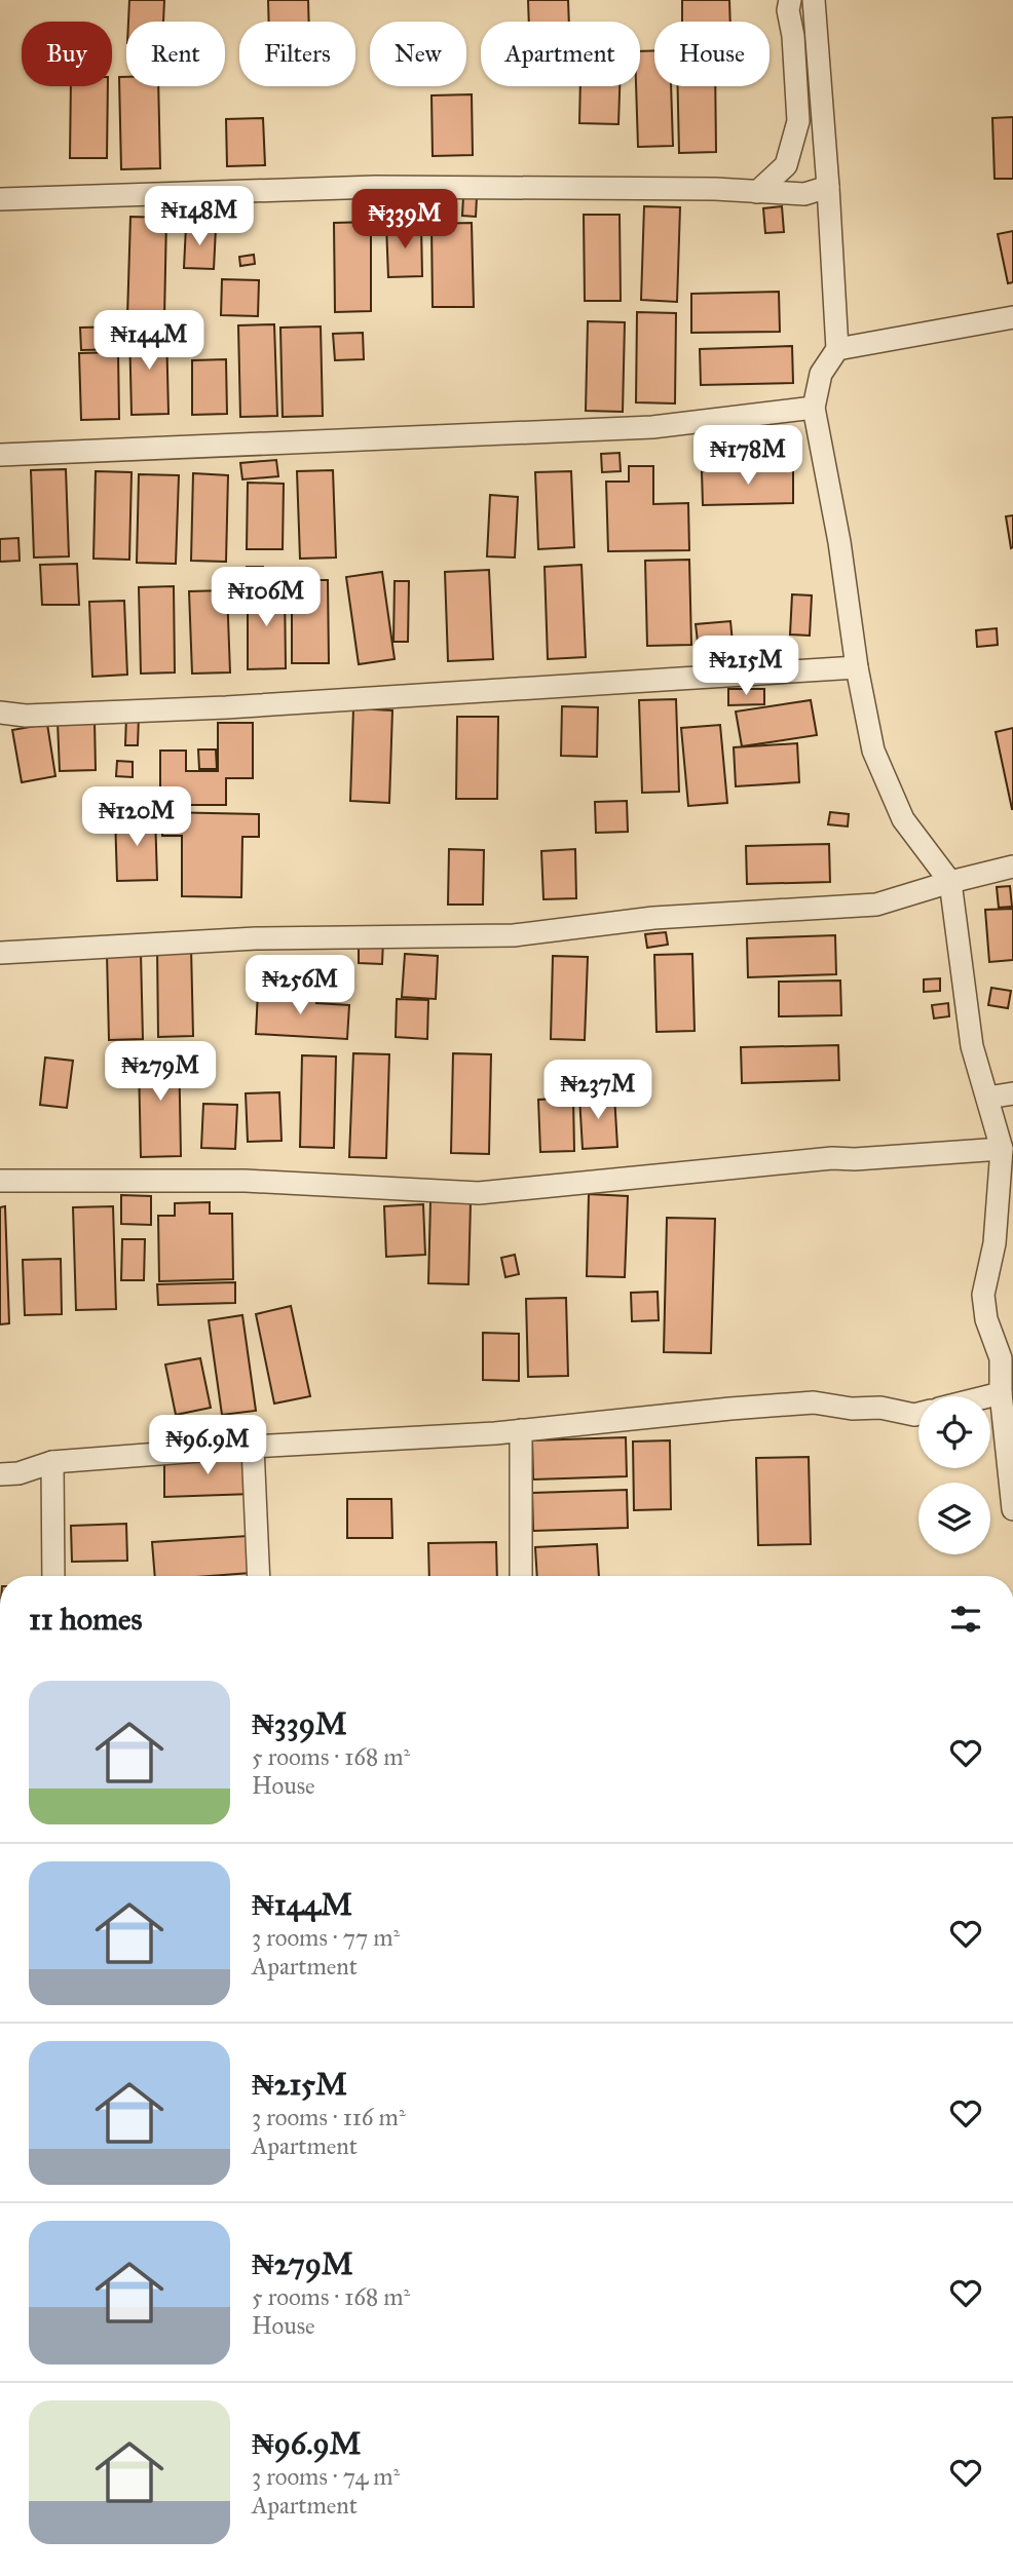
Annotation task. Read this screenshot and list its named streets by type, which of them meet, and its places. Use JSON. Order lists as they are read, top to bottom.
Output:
{
  "page": {
    "chip": [
      "Buy",
      "Rent",
      "Filters",
      "New",
      "Apartment",
      "House"
    ],
    "price": [
      "₦148M",
      "₦339M",
      "₦144M",
      "₦178M",
      "₦106M",
      "₦215M",
      "₦120M",
      "₦256M",
      "₦279M",
      "₦237M",
      "₦96.9M"
    ],
    "heading": "11 homes",
    "list": [
      {
        "name": "₦339M",
        "note": "5 rooms · 168 m² · House"
      },
      {
        "name": "₦144M",
        "note": "3 rooms · 77 m² · Apartment"
      },
      {
        "name": "₦215M",
        "note": "3 rooms · 116 m² · Apartment"
      },
      {
        "name": "₦279M",
        "note": "5 rooms · 168 m² · House"
      },
      {
        "name": "₦96.9M",
        "note": "3 rooms · 74 m² · Apartment"
      }
    ]
  }
}
